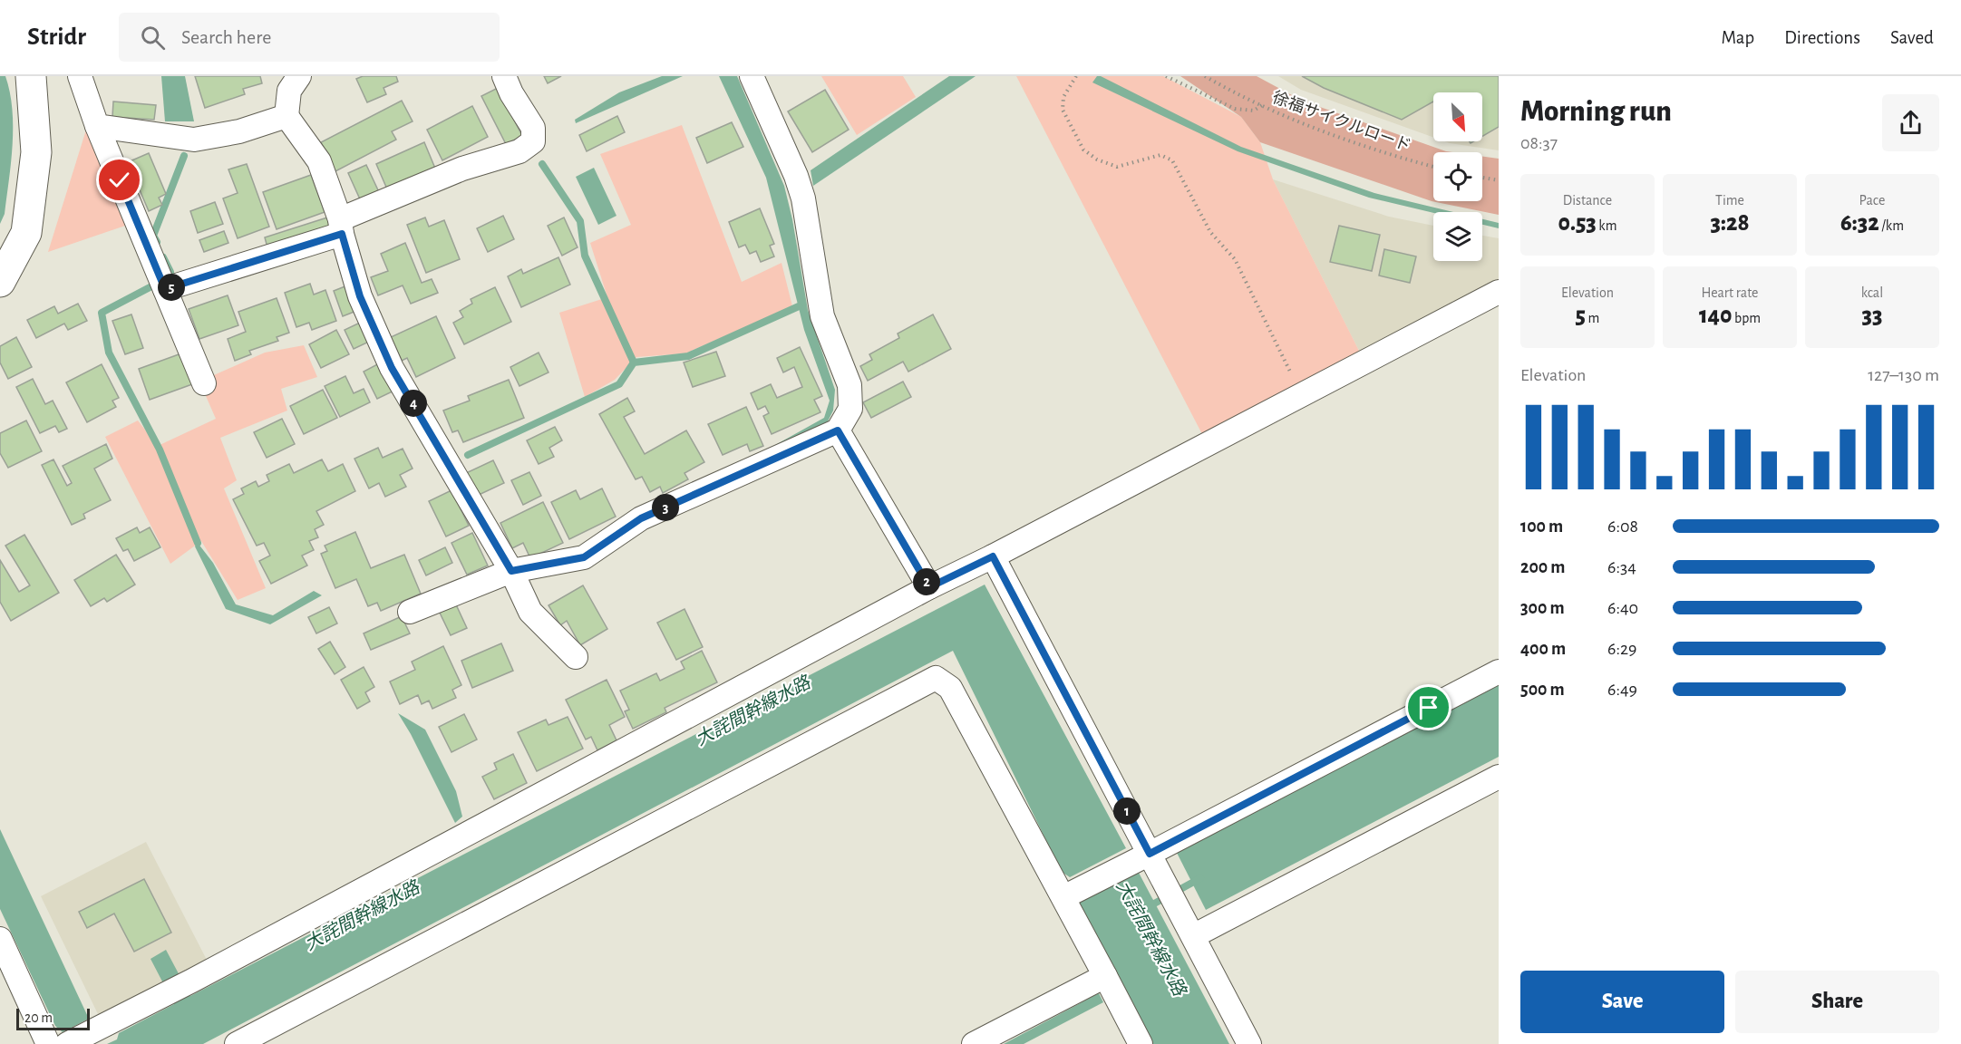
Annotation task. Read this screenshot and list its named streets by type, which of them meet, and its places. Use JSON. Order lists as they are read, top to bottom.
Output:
{
  "streets": {
    "path": ["徐福サイクルロード"]
  },
  "water": ["大詫間幹線水路"],
  "scale_bar": "20 m",
  "north": "bottom right",
  "page": {
    "header": "Stridr",
    "search": "Search here",
    "nav": ["Map", "Directions", "Saved"],
    "heading": ["Morning run", "08:37"],
    "stats": [
      ["Distance", "0.53 km"],
      ["Time", "3:28"],
      ["Pace", "6:32 /km"],
      ["Elevation", "5 m"],
      ["Heart rate", "140 bpm"],
      ["kcal", "33"]
    ],
    "pins": [
      "5",
      "4",
      "3",
      "2",
      "1"
    ],
    "chart": ["Elevation", "127–130 m"],
    "list": [
      {
        "name": "100 m",
        "note": "6:08"
      },
      {
        "name": "200 m",
        "note": "6:34"
      },
      {
        "name": "300 m",
        "note": "6:40"
      },
      {
        "name": "400 m",
        "note": "6:29"
      },
      {
        "name": "500 m",
        "note": "6:49"
      }
    ],
    "buttons": ["Save", "Share"],
    "scale": "20 m"
  }
}
